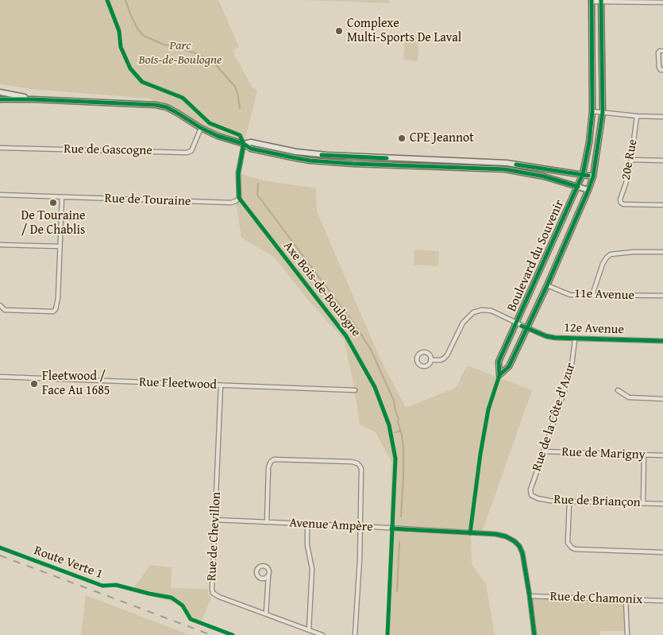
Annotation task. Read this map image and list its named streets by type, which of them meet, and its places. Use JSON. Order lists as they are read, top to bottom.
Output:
{
  "streets": {
    "street": [
      "Rue de Gascogne",
      "20e Rue",
      "Rue de Touraine",
      "Boulevard du Souvenir",
      "11e Avenue",
      "12e Avenue",
      "Rue Fleetwood",
      "Rue de la Côte d'Azur",
      "Rue de Marigny",
      "Rue de Briançon",
      "Avenue Ampère",
      "Rue de Chevillon",
      "Rue de Chamonix"
    ],
    "cycle path": ["Axe Bois-de-Boulogne", "Route Verte 1"]
  },
  "crossings": [
    ["Boulevard du Souvenir", "11e Avenue"],
    ["Boulevard du Souvenir", "12e Avenue"],
    ["12e Avenue", "Rue de la Côte d'Azur"],
    ["Rue Fleetwood", "Rue de Chevillon"],
    ["Rue de la Côte d'Azur", "Rue de Marigny"],
    ["Rue de la Côte d'Azur", "Rue de Briançon"],
    ["Avenue Ampère", "Rue de Chevillon"],
    ["Avenue Ampère", "Rue de Chamonix"]
  ],
  "parks": ["Parc Bois-de-Boulogne"],
  "places": [
    "Complexe Multi-Sports De Laval",
    "CPE Jeannot",
    "De Touraine / De Chablis",
    "Fleetwood / Face Au 1685"
  ]
}
